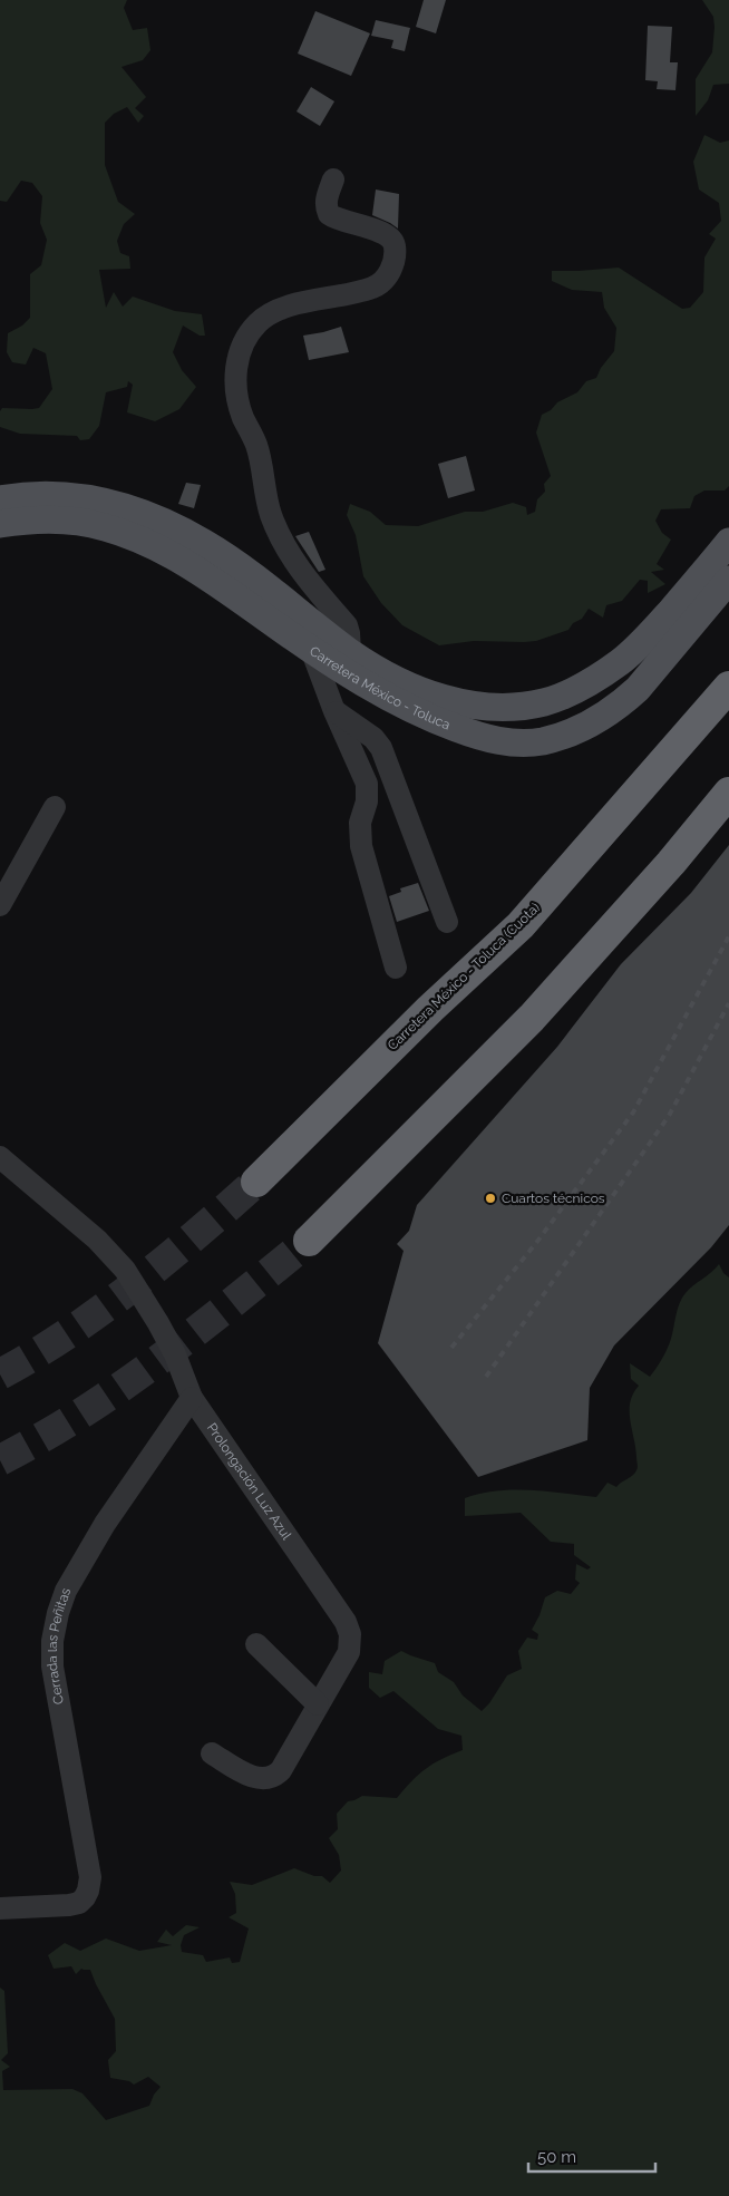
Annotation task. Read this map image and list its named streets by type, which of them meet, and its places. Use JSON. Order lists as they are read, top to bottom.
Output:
{
  "streets": {
    "highway": ["Carretera México - Toluca (Cuota)"],
    "main road": ["Carretera México - Toluca"],
    "street": ["Prolongación Luz Azul", "Cerrada las Peñitas"]
  },
  "crossings": [
    ["Prolongación Luz Azul", "Cerrada las Peñitas"]
  ],
  "places": ["Cuartos técnicos"],
  "scale_bar": "50 m"
}
